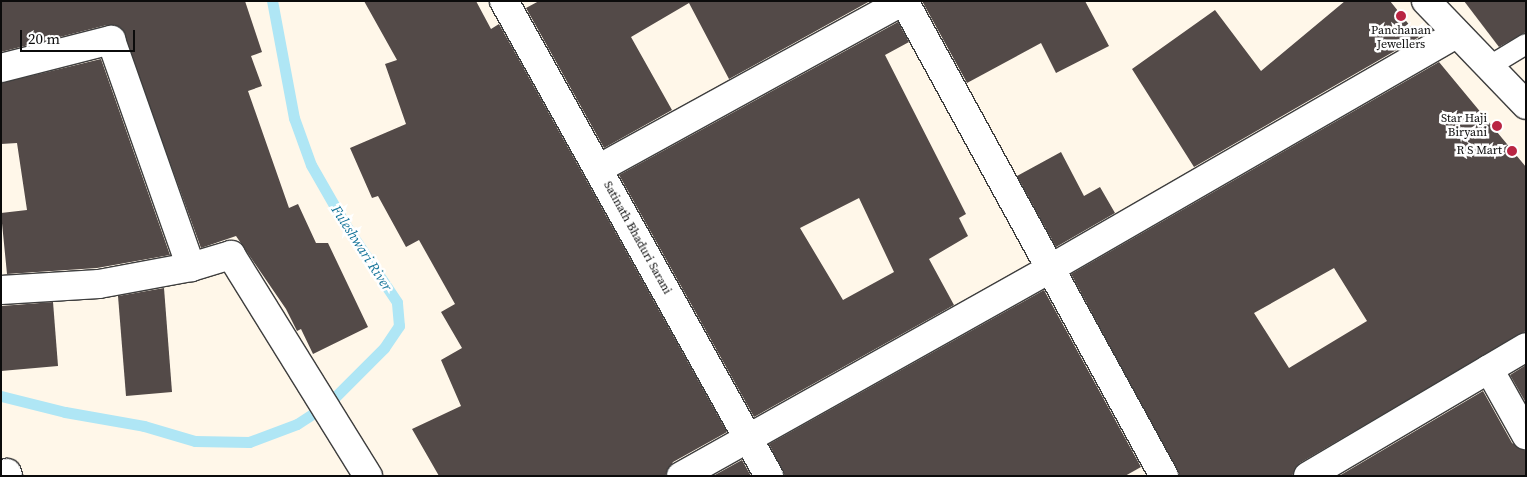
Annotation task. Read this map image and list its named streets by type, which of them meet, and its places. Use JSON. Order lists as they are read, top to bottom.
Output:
{
  "streets": {
    "street": ["Satinath Bhaduri Sarani"]
  },
  "water": ["Fuleshwari River"],
  "places": ["Panchanan Jewellers", "Star Haji Biryani", "R S Mart"],
  "scale_bar": "20 m"
}
